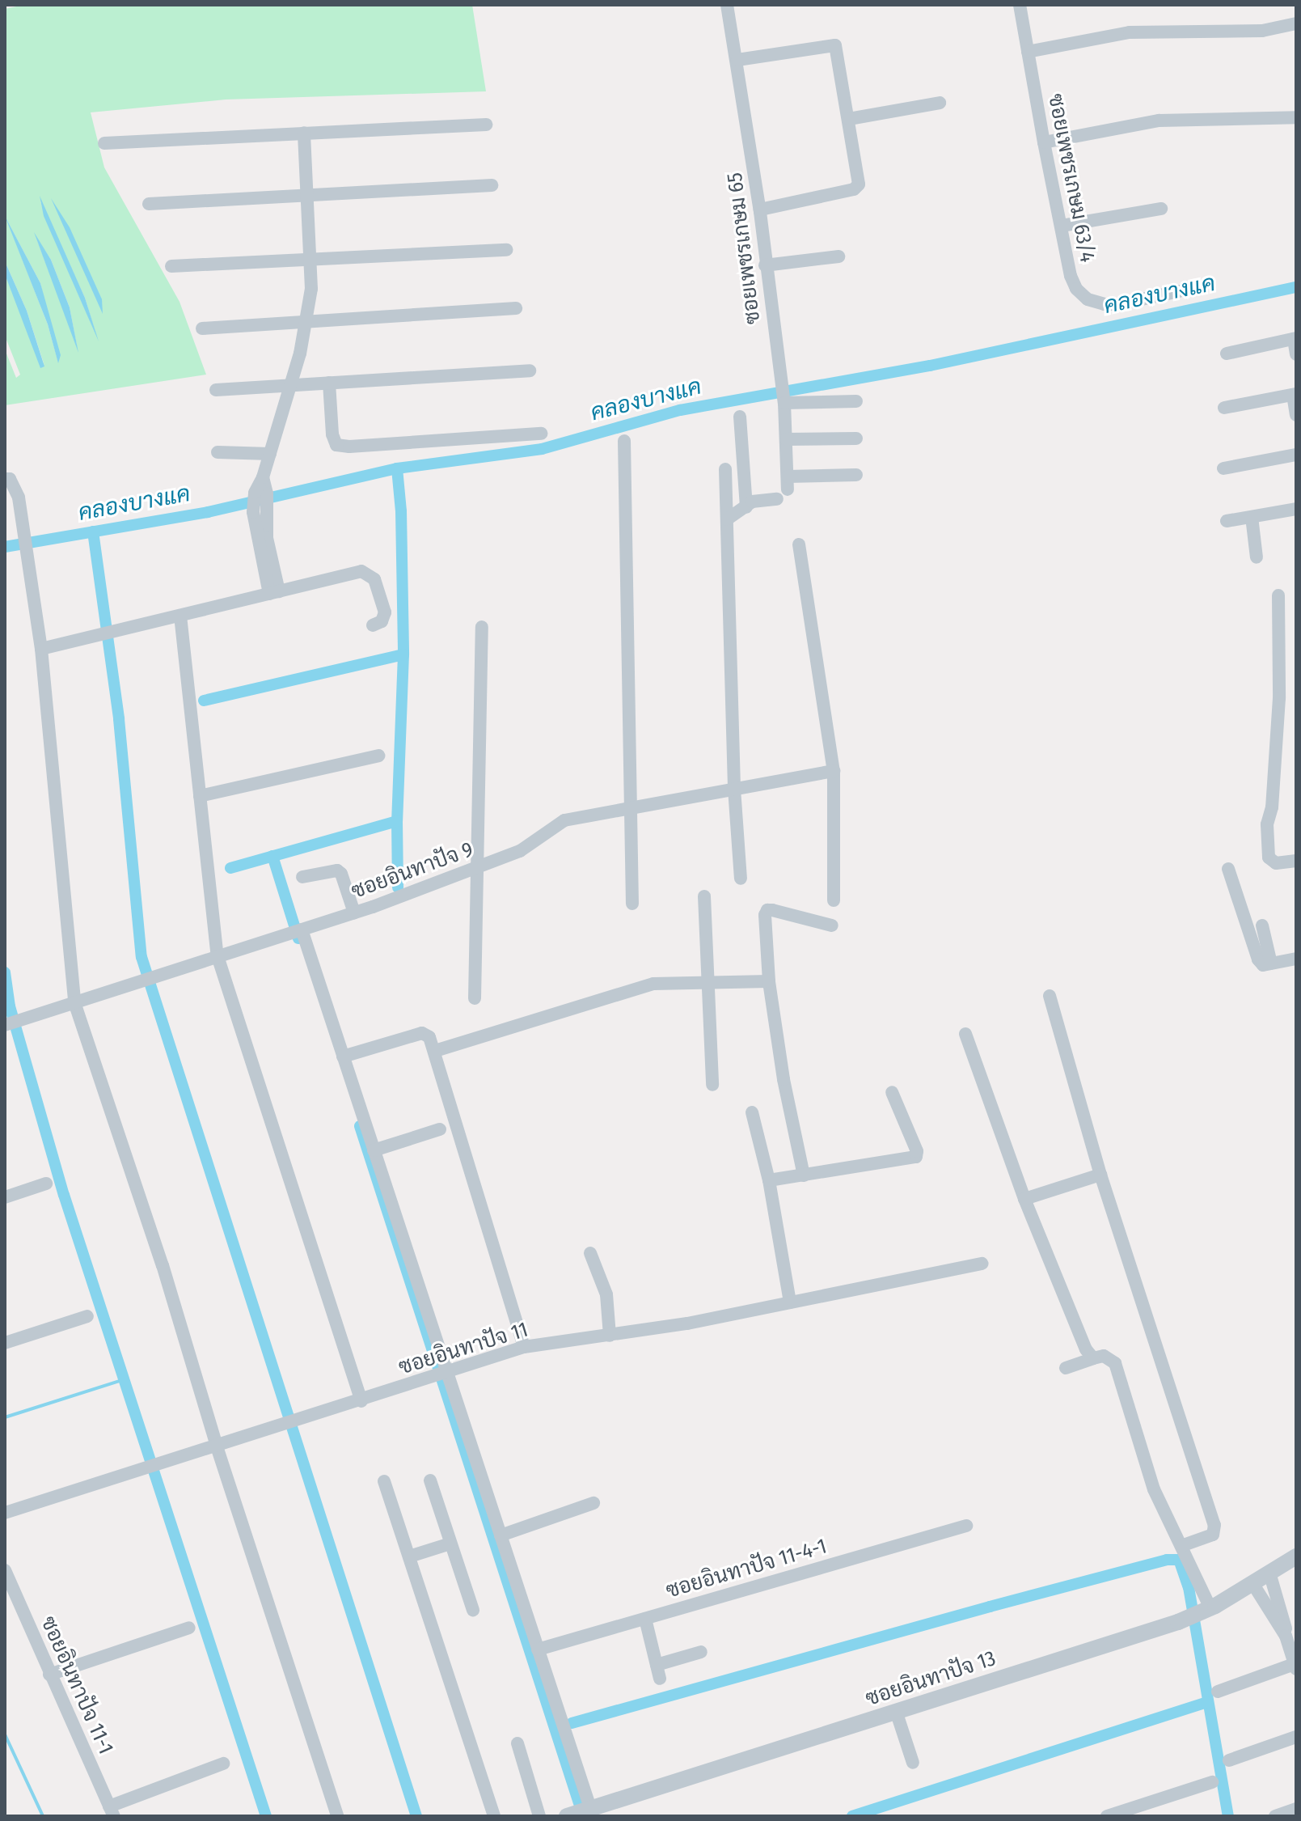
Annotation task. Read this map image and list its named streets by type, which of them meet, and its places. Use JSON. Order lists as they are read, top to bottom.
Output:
{
  "streets": {
    "street": [
      "ซอยเพชรเกษม 63/4",
      "ซอยเพชรเกษม 65",
      "ซอยอินทาปัจ 9",
      "ซอยอินทาปัจ 11",
      "ซอยอินทาปัจ 11-4-1",
      "ซอยอินทาปัจ 13",
      "ซอยอินทาปัจ 11-1"
    ]
  },
  "water": ["คลองบางแค"]
}
